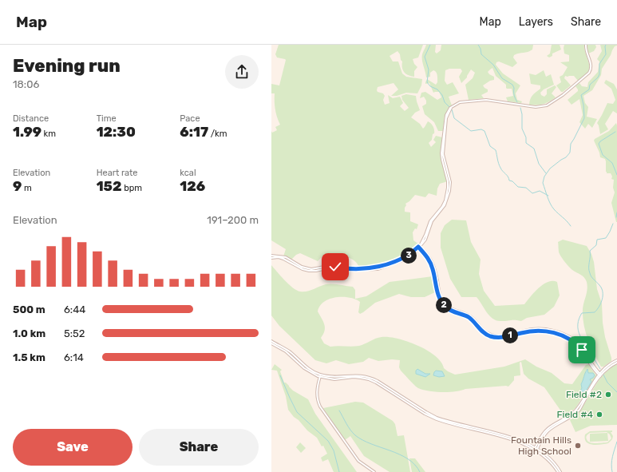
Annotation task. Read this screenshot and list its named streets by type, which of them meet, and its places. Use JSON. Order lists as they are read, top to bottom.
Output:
{
  "places": ["Field #2", "Field #4", "Fountain Hills High School"],
  "page": {
    "header": "Map",
    "nav": ["Map", "Layers", "Share"],
    "heading": ["Evening run", "18:06"],
    "stats": [
      ["Distance", "1.99 km"],
      ["Time", "12:30"],
      ["Pace", "6:17 /km"],
      ["Elevation", "9 m"],
      ["Heart rate", "152 bpm"],
      ["kcal", "126"]
    ],
    "chart": ["Elevation", "191–200 m"],
    "pins": ["3", "2", "1"],
    "list": [
      {
        "name": "500 m",
        "note": "6:44"
      },
      {
        "name": "1.0 km",
        "note": "5:52"
      },
      {
        "name": "1.5 km",
        "note": "6:14"
      }
    ],
    "buttons": ["Save", "Share"]
  }
}
